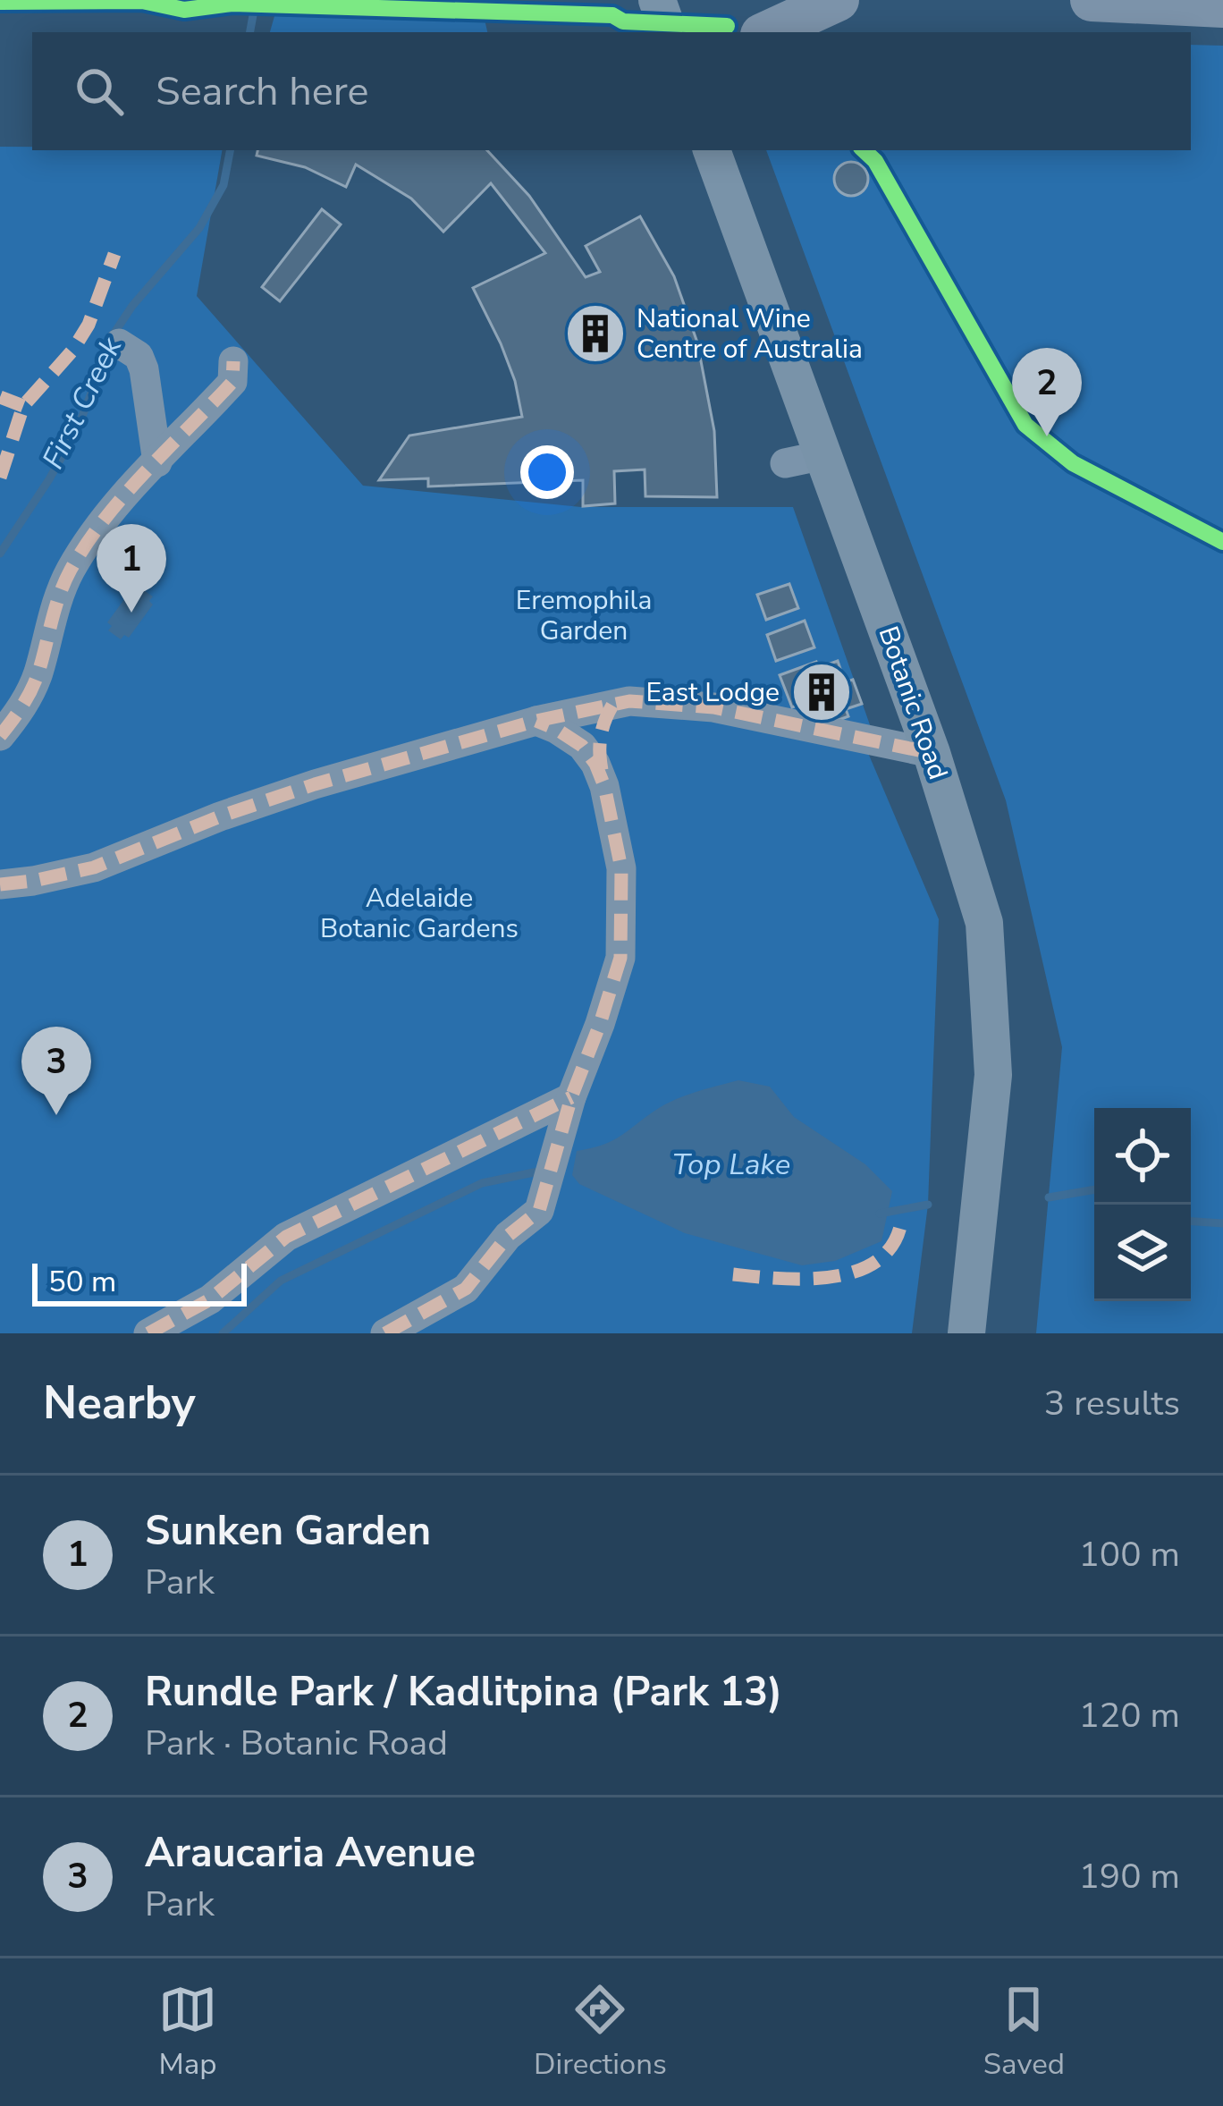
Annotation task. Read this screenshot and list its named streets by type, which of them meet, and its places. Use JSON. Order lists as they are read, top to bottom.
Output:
{
  "streets": {
    "main road": ["Botanic Road"]
  },
  "water": ["First Creek", "Top Lake"],
  "parks": ["Eremophila Garden", "Adelaide Botanic Gardens"],
  "places": {
    "building": ["National Wine Centre of Australia", "East Lodge"]
  },
  "scale_bar": "50 m",
  "page": {
    "search": "Search here",
    "pins": ["2", "1", "3"],
    "scale": "50 m",
    "heading": ["Nearby", "3 results"],
    "list": [
      {
        "mark": "1",
        "name": "Sunken Garden",
        "note": "Park",
        "value": "100 m"
      },
      {
        "mark": "2",
        "name": "Rundle Park / Kadlitpina (Park 13)",
        "note": "Park · Botanic Road",
        "value": "120 m"
      },
      {
        "mark": "3",
        "name": "Araucaria Avenue",
        "note": "Park",
        "value": "190 m"
      }
    ],
    "nav": ["Map", "Directions", "Saved"]
  }
}
